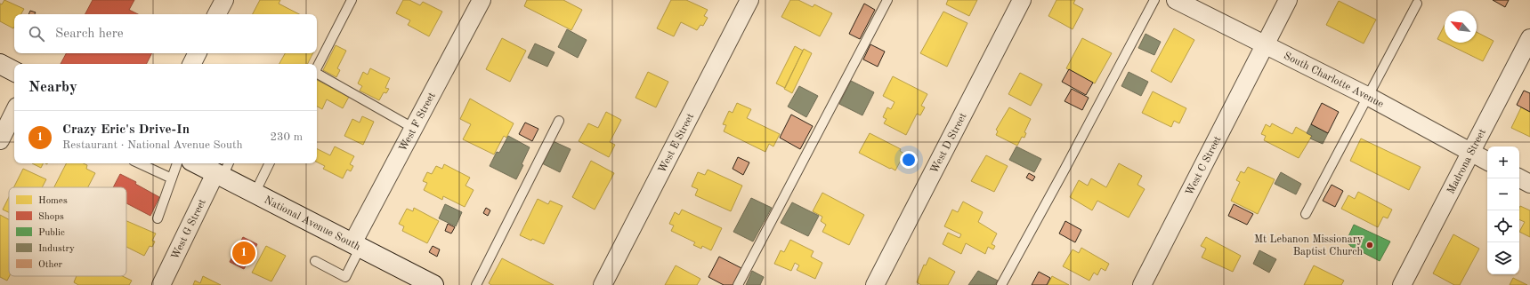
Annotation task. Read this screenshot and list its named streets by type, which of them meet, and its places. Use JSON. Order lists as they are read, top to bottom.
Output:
{
  "streets": {
    "main road": ["National Avenue South"],
    "street": [
      "South Charlotte Avenue",
      "West F Street",
      "West D Street",
      "West E Street",
      "Madrona Street",
      "West C Street",
      "West G Street"
    ]
  },
  "crossings": [
    ["South Charlotte Avenue", "Madrona Street"],
    ["South Charlotte Avenue", "West C Street"],
    ["West F Street", "National Avenue South"],
    ["National Avenue South", "West G Street"]
  ],
  "places": ["Mt Lebanon Missionary Baptist Church"],
  "legend": [
    "Homes",
    "Shops",
    "Public",
    "Industry",
    "Other"
  ],
  "north": "top left",
  "page": {
    "search": "Search here",
    "heading": "Nearby",
    "list": [
      {
        "mark": "1",
        "name": "Crazy Eric's Drive-In",
        "note": "Restaurant · National Avenue South",
        "value": "230 m"
      }
    ],
    "map_buttons": ["+", "−"],
    "pins": "1"
  }
}
